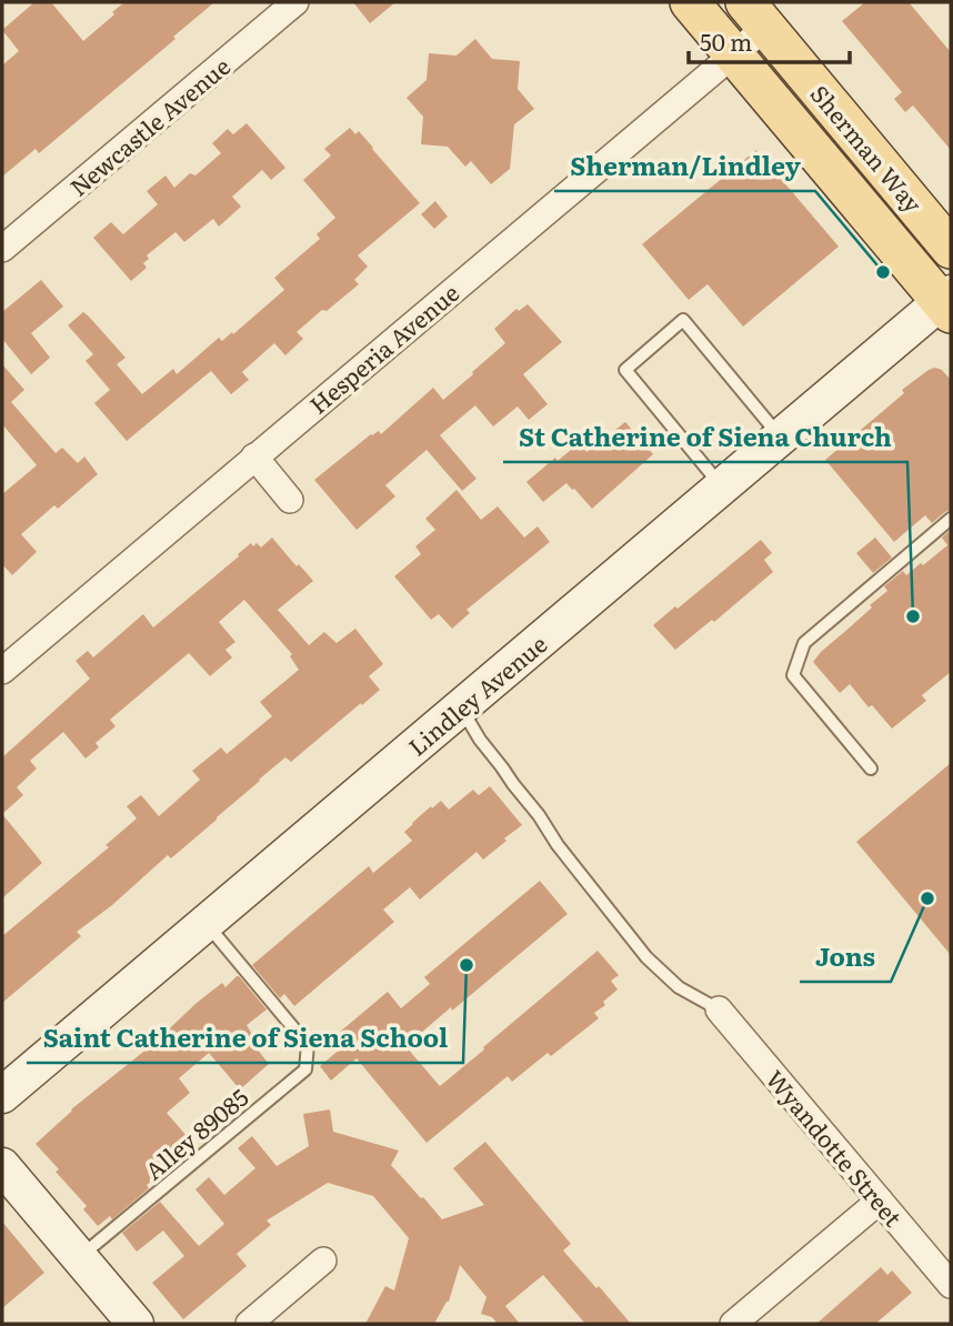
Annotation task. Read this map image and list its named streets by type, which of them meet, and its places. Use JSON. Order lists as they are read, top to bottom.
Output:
{
  "streets": {
    "main road": ["Sherman Way", "Lindley Avenue"],
    "street": ["Newcastle Avenue", "Hesperia Avenue", "Wyandotte Street"],
    "lane": ["Alley 89085"]
  },
  "crossings": [
    ["Sherman Way", "Hesperia Avenue"],
    ["Sherman Way", "Lindley Avenue"],
    ["Lindley Avenue", "Alley 89085"]
  ],
  "places": [
    "Sherman/Lindley",
    "St Catherine of Siena Church",
    "Jons",
    "Saint Catherine of Siena School"
  ],
  "scale_bar": "50 m"
}
